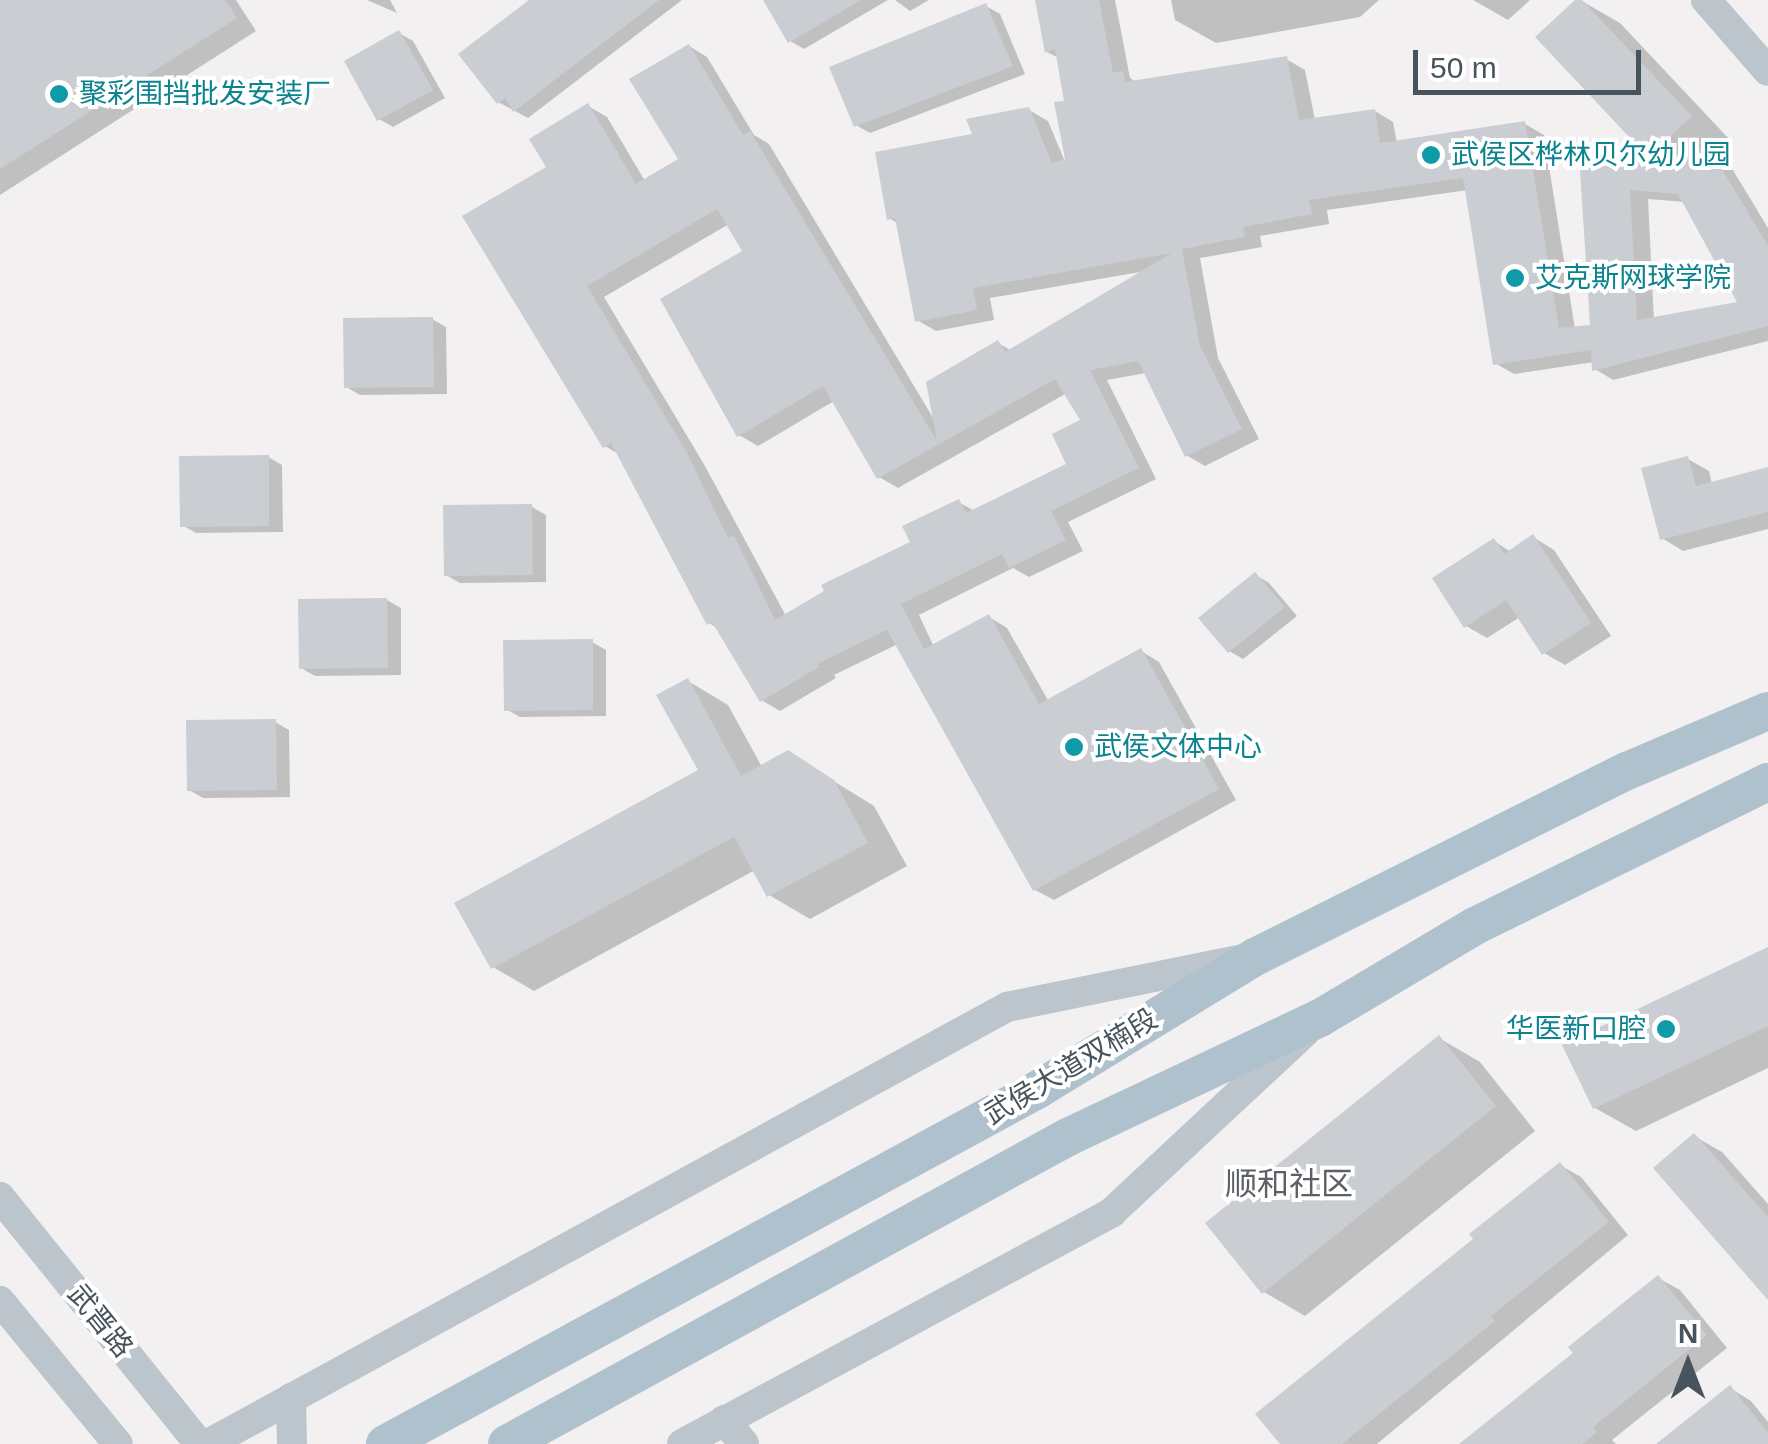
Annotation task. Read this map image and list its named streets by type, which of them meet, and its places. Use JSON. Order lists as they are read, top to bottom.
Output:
{
  "streets": {
    "main road": ["武侯大道双楠段"],
    "street": ["武晋路"]
  },
  "districts": ["顺和社区"],
  "places": [
    "聚彩围挡批发安装厂",
    "武侯区桦林贝尔幼儿园",
    "艾克斯网球学院",
    "武侯文体中心",
    "华医新口腔"
  ],
  "scale_bar": "50 m",
  "north": "top"
}
